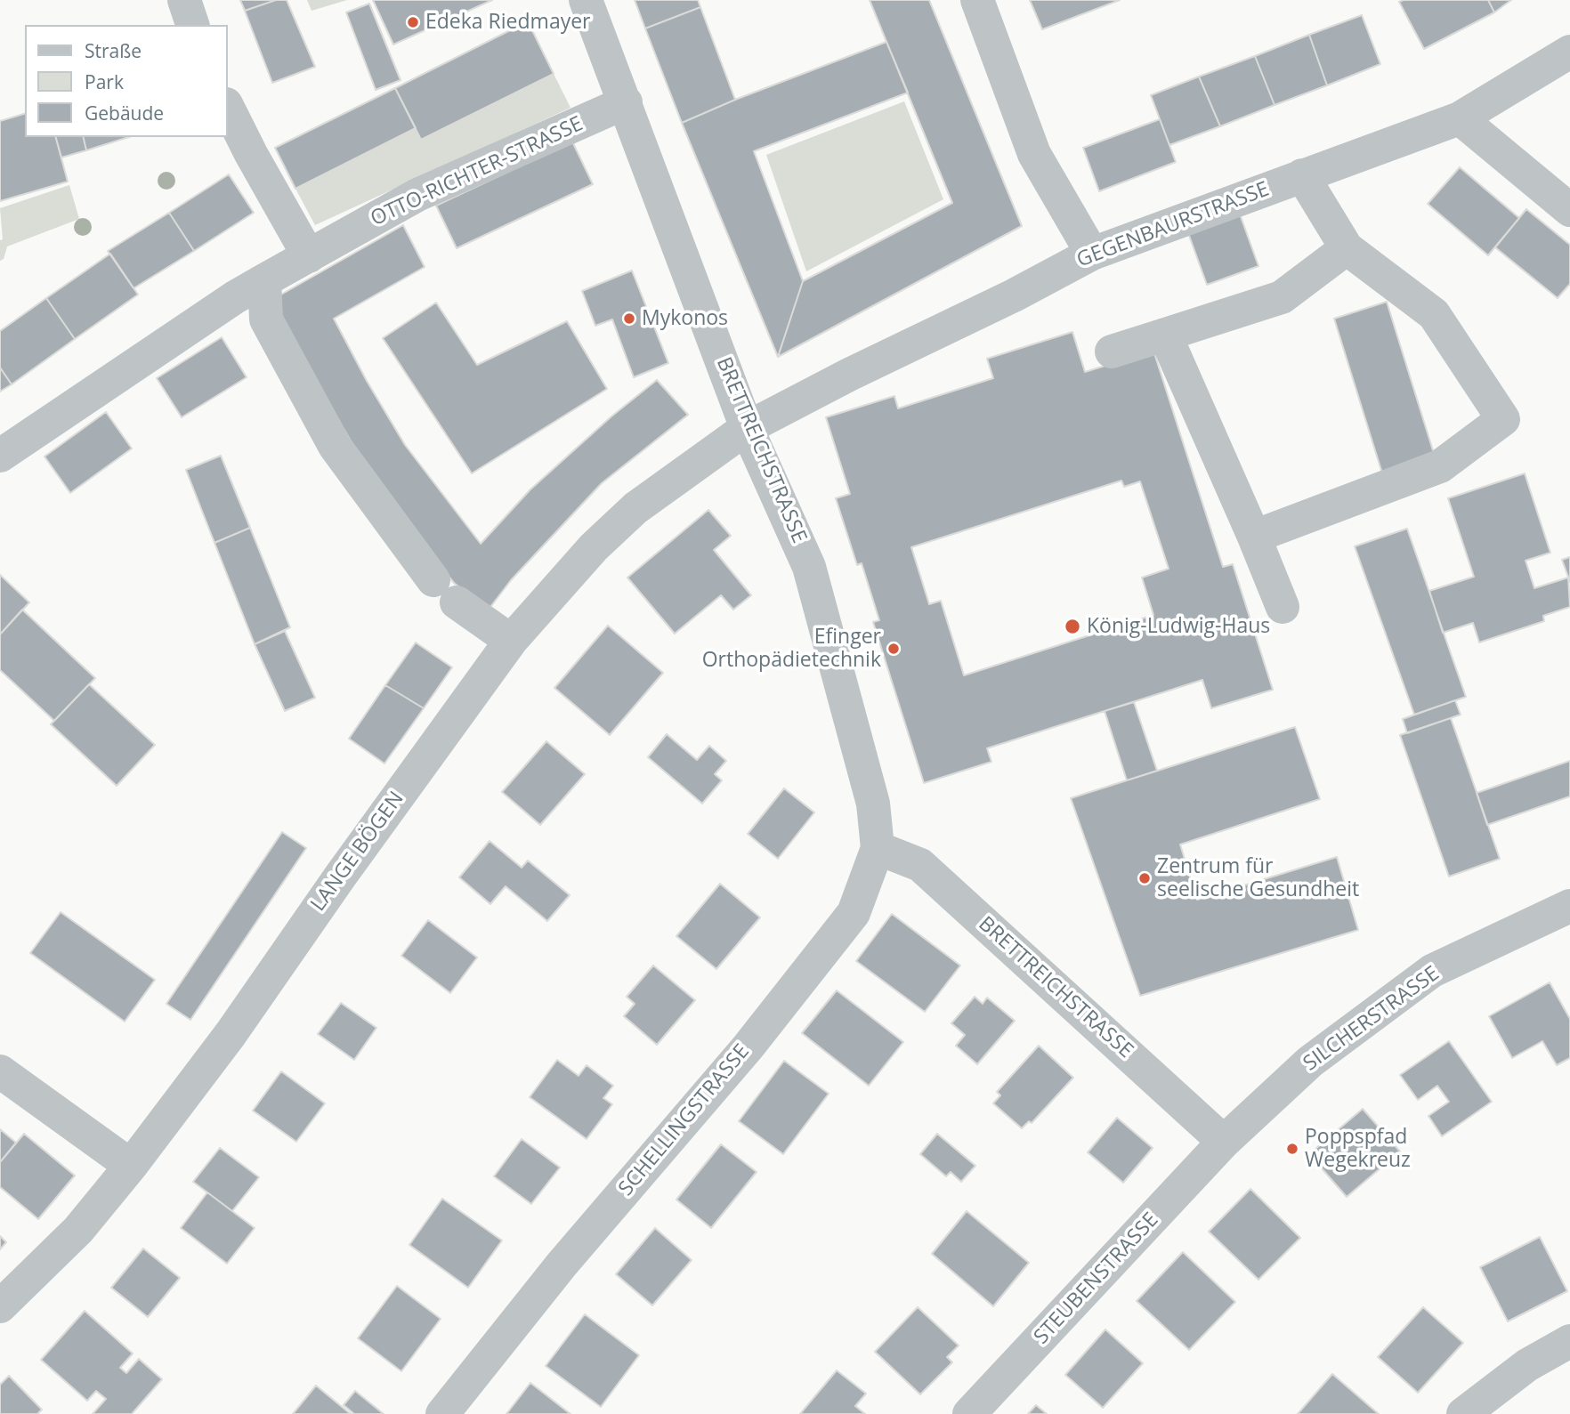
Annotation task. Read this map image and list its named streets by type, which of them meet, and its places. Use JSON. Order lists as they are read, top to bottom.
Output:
{
  "streets": {
    "street": [
      "OTTO-RICHTER-STRASSE",
      "GEGENBAURSTRASSE",
      "BRETTREICHSTRASSE",
      "LANGE BÖGEN",
      "SILCHERSTRASSE",
      "SCHELLINGSTRASSE",
      "STEUBENSTRASSE"
    ]
  },
  "crossings": [
    ["OTTO-RICHTER-STRASSE", "BRETTREICHSTRASSE"],
    ["GEGENBAURSTRASSE", "BRETTREICHSTRASSE"],
    ["GEGENBAURSTRASSE", "LANGE BÖGEN"],
    ["BRETTREICHSTRASSE", "LANGE BÖGEN"],
    ["BRETTREICHSTRASSE", "SILCHERSTRASSE"],
    ["BRETTREICHSTRASSE", "SCHELLINGSTRASSE"],
    ["BRETTREICHSTRASSE", "STEUBENSTRASSE"],
    ["SILCHERSTRASSE", "STEUBENSTRASSE"]
  ],
  "places": [
    "Edeka Riedmayer",
    "Mykonos",
    "König-Ludwig-Haus",
    "Efinger Orthopädietechnik",
    "Zentrum für seelische Gesundheit",
    "Poppspfad Wegekreuz"
  ],
  "legend": ["Straße", "Park", "Gebäude"]
}
